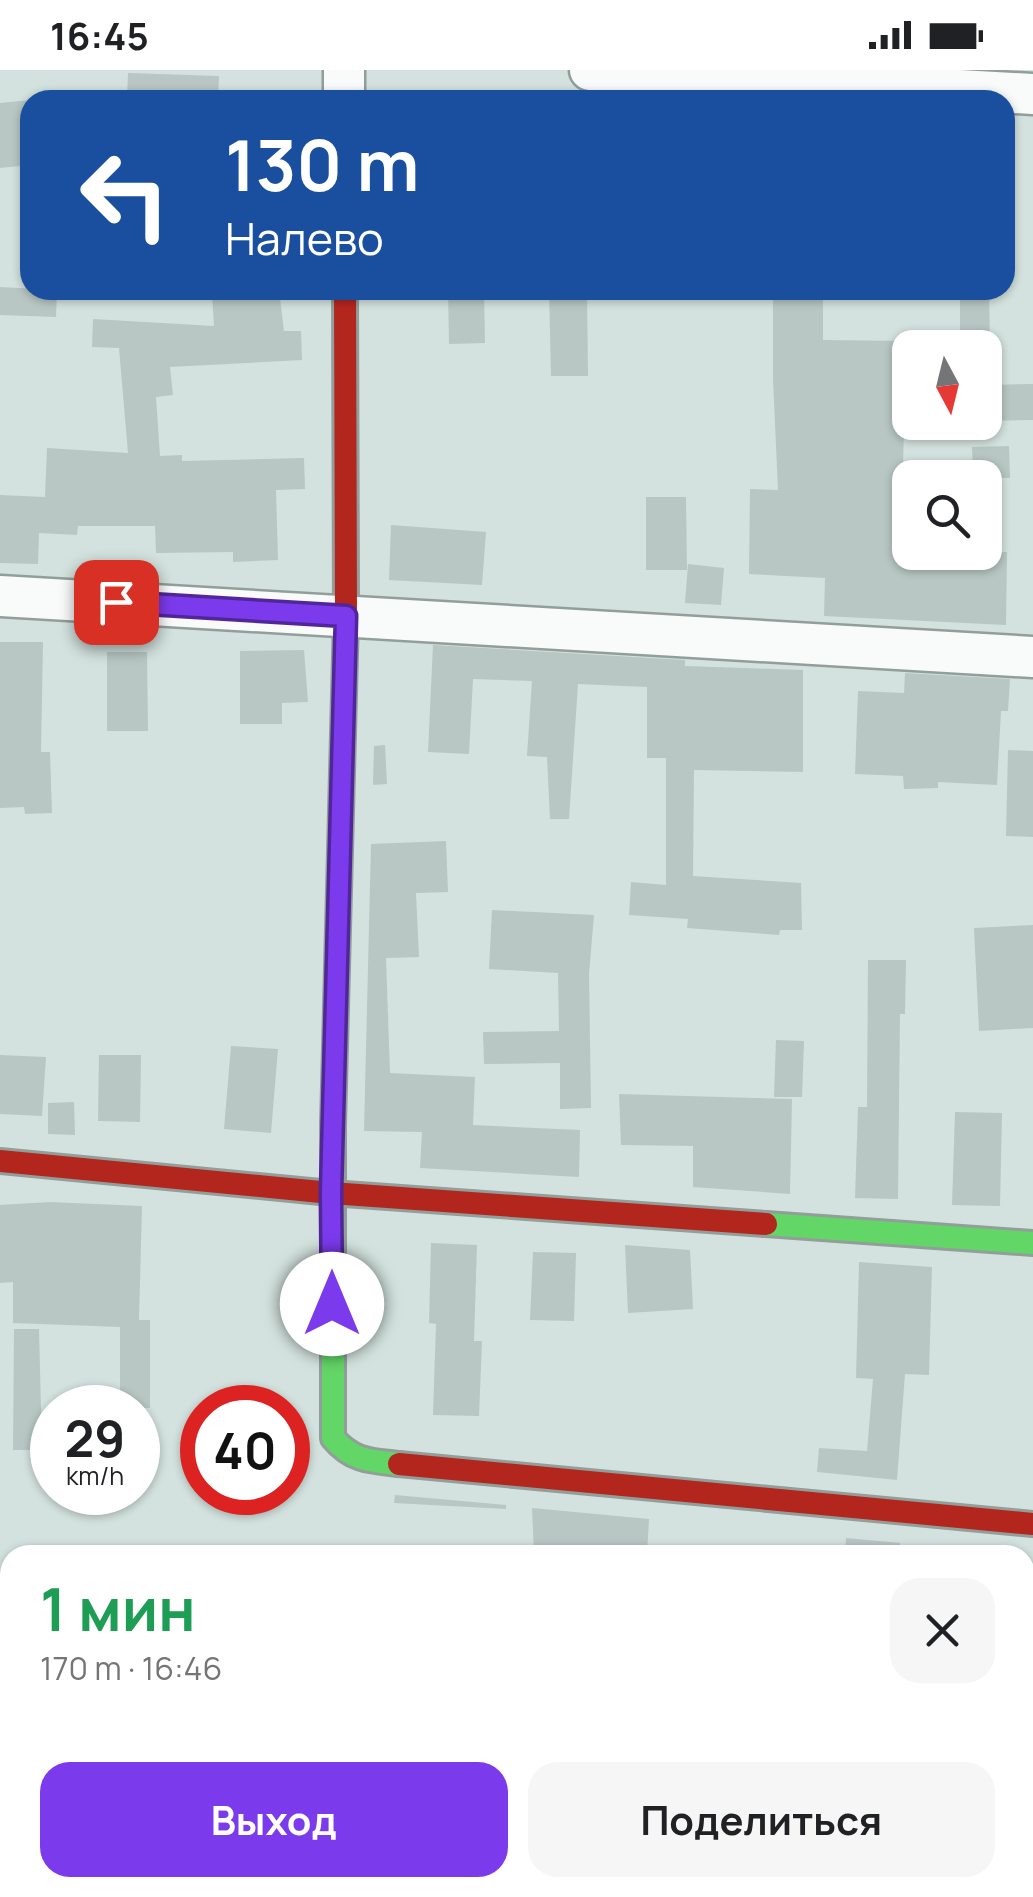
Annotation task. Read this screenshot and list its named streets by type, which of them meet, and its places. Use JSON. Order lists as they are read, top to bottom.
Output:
{
  "north": "bottom",
  "page": {
    "status": "16:45",
    "turn": ["130 m", "Налево"],
    "speed": "29 km/h",
    "limit": "40",
    "heading": ["1 мин", "170 m · 16:46"],
    "buttons": ["Выход", "Поделиться"]
  }
}
